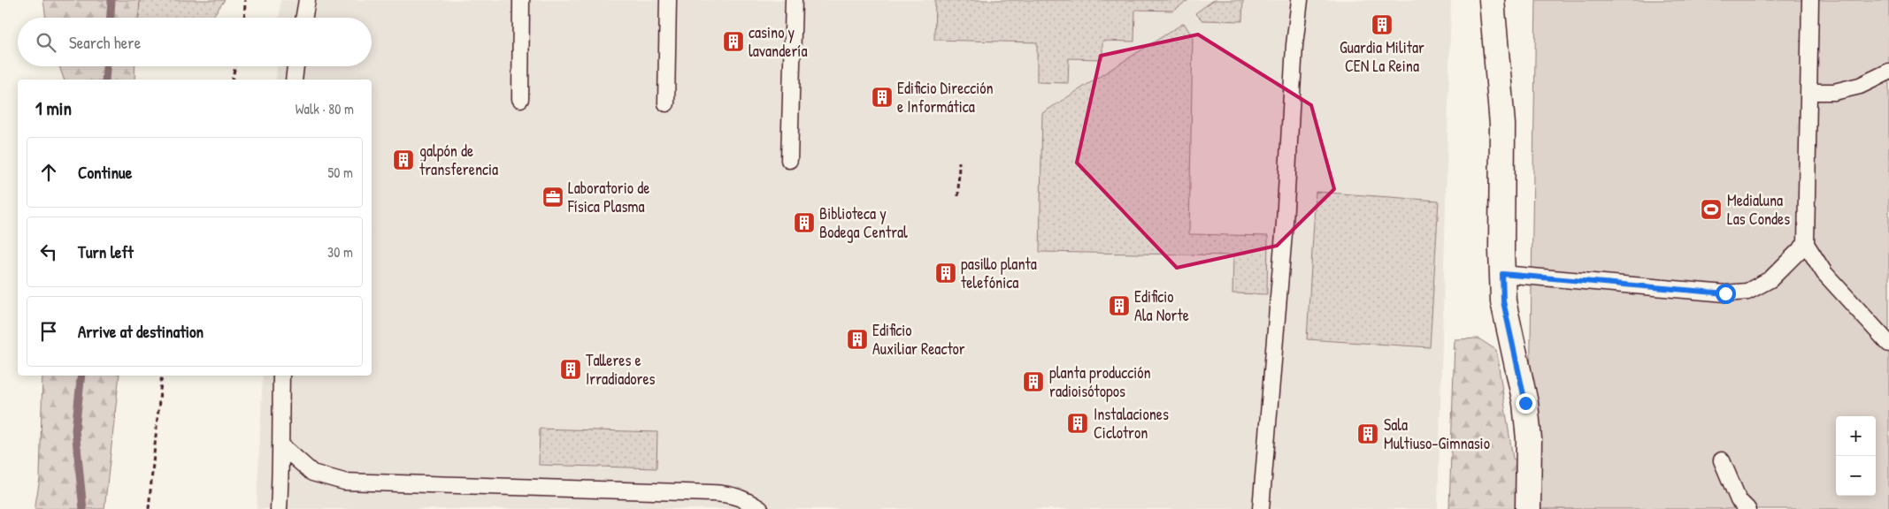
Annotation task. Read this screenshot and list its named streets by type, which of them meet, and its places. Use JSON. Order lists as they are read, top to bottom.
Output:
{
  "places": {
    "building": [
      "Guardia Militar CEN La Reina",
      "casino y lavandería",
      "Edificio Dirección e Informática",
      "galpón de transferencia",
      "Biblioteca y Bodega Central",
      "pasillo planta telefónica",
      "Edificio Ala Norte",
      "Edificio Auxiliar Reactor",
      "Talleres e Irradiadores",
      "planta producción radioisótopos",
      "Instalaciones Ciclotron",
      "Sala Multiuso-Gimnasio"
    ],
    "office": ["Laboratorio de Física Plasma"],
    "sports": ["Medialuna Las Condes"]
  },
  "page": {
    "search": "Search here",
    "heading": ["1 min", "Walk · 80 m"],
    "list": [
      ["Continue", "50 m"],
      ["Turn left", "30 m"],
      "Arrive at destination"
    ],
    "map_buttons": ["+", "−"]
  }
}
